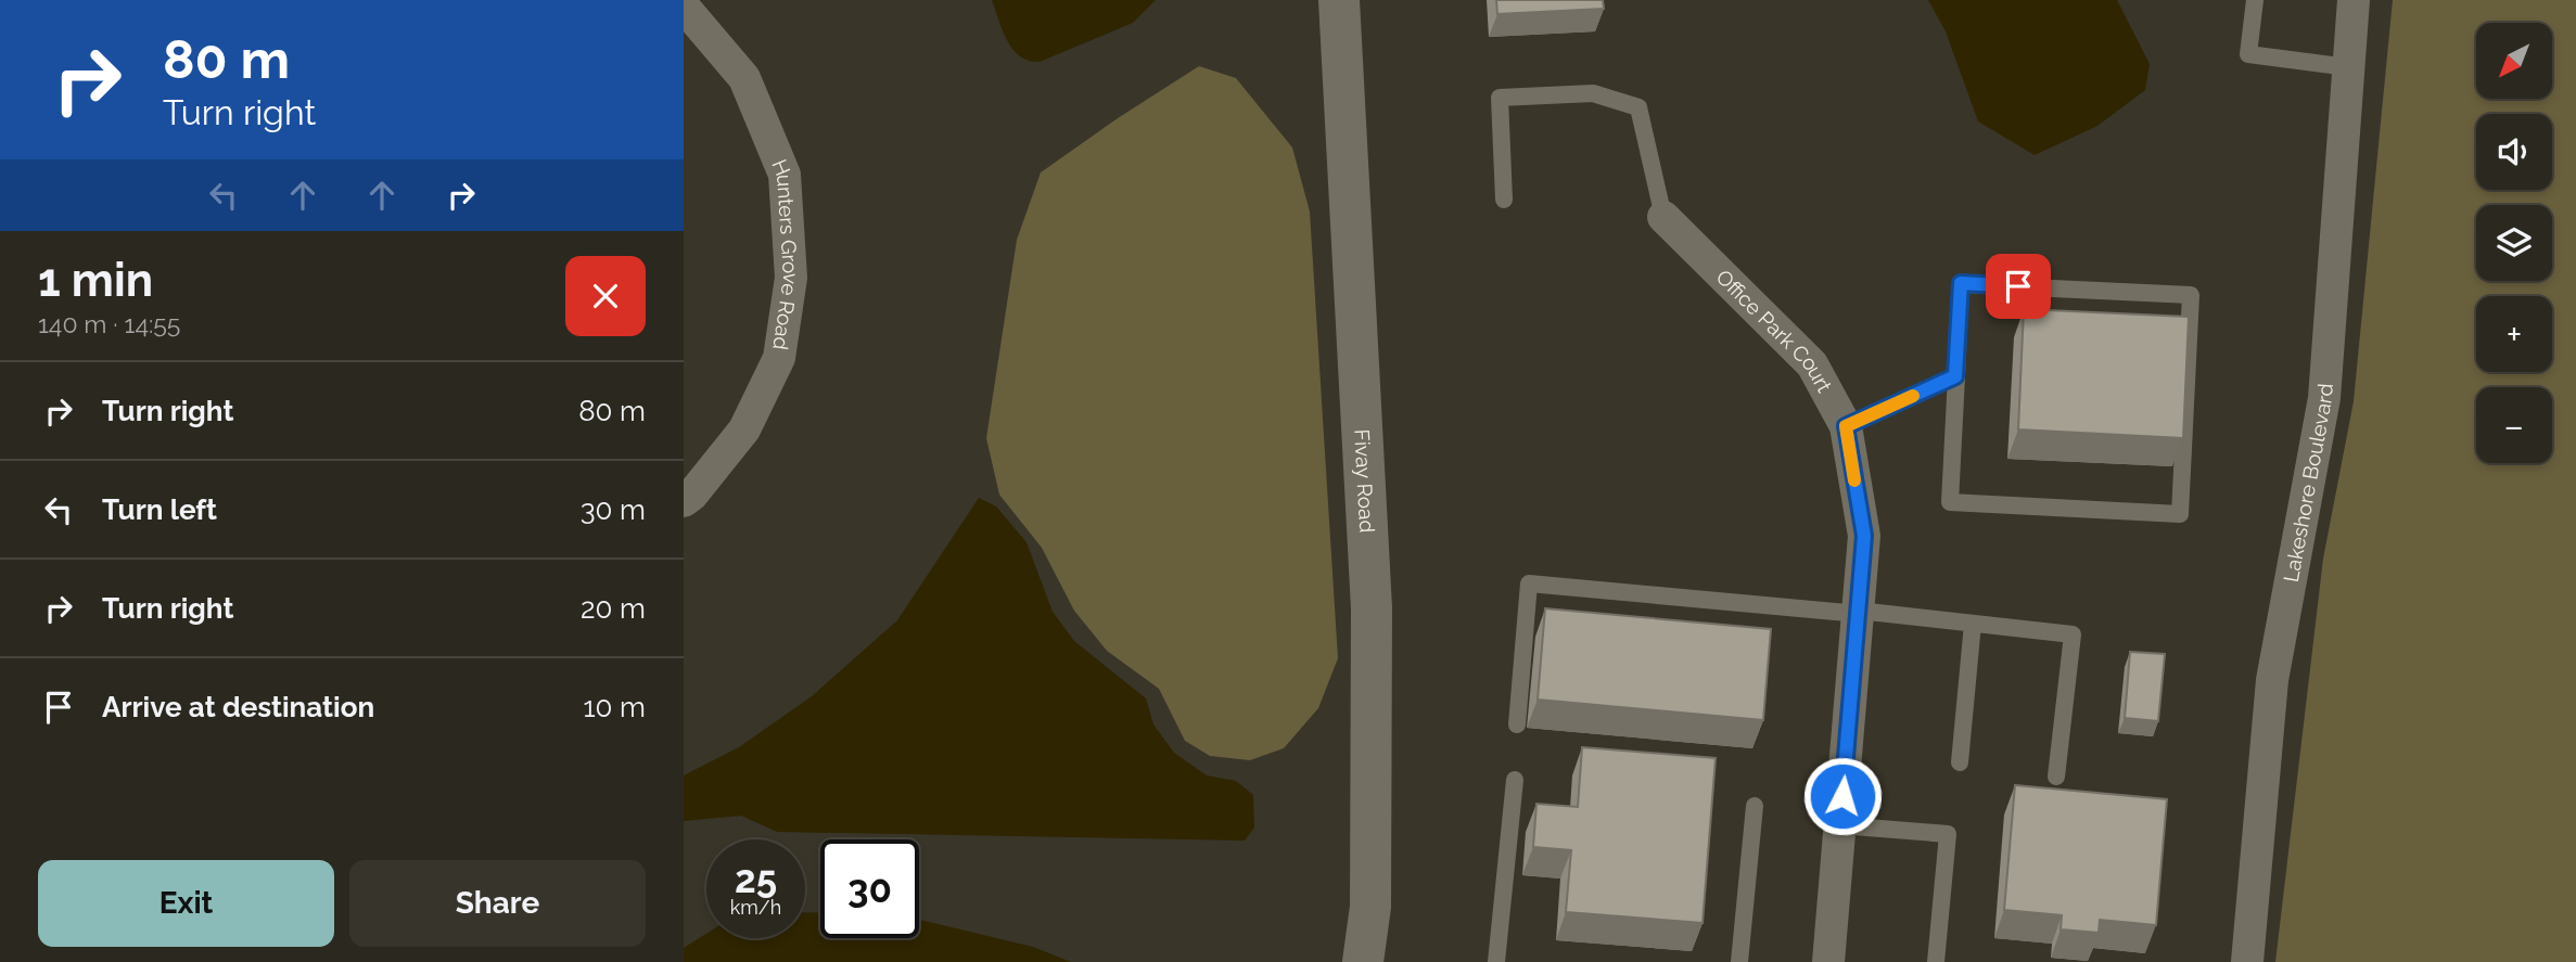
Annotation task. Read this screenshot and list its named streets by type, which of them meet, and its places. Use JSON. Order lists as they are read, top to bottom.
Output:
{
  "streets": {
    "street": [
      "Hunters Grove Road",
      "Office Park Court",
      "Fivay Road",
      "Lakeshore Boulevard"
    ]
  },
  "north": "bottom left",
  "page": {
    "turn": ["80 m", "Turn right"],
    "map_buttons": ["+", "−"],
    "heading": ["1 min", "140 m · 14:55"],
    "list": [
      {
        "name": "Turn right",
        "value": "80 m"
      },
      {
        "name": "Turn left",
        "value": "30 m"
      },
      {
        "name": "Turn right",
        "value": "20 m"
      },
      {
        "name": "Arrive at destination",
        "value": "10 m"
      }
    ],
    "speed": "25 km/h",
    "limit": "30",
    "buttons": ["Exit", "Share"]
  }
}
